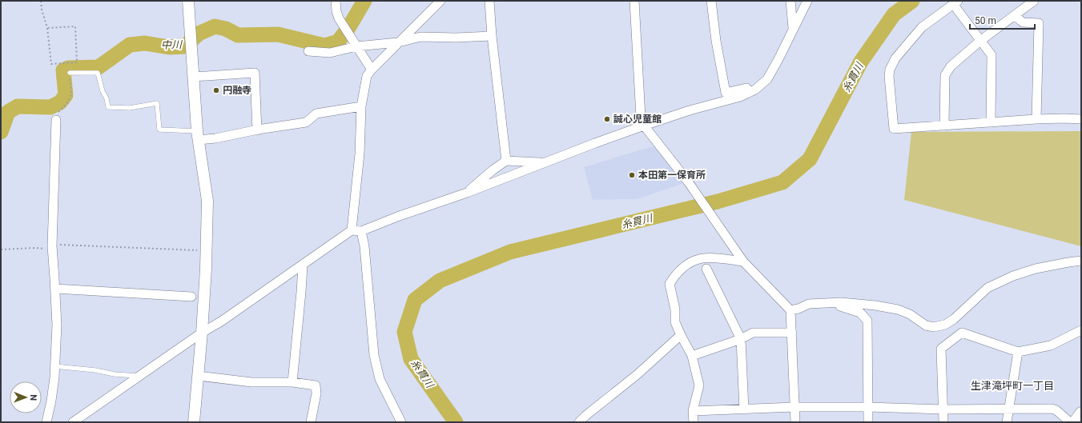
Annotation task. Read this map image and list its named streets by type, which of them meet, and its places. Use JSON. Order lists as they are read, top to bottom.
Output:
{
  "districts": ["生津滝坪町一丁目"],
  "water": ["中川", "糸貫川"],
  "places": ["円融寺", "誠心児童館", "本田第一保育所"],
  "scale_bar": "50 m",
  "north": "right"
}
